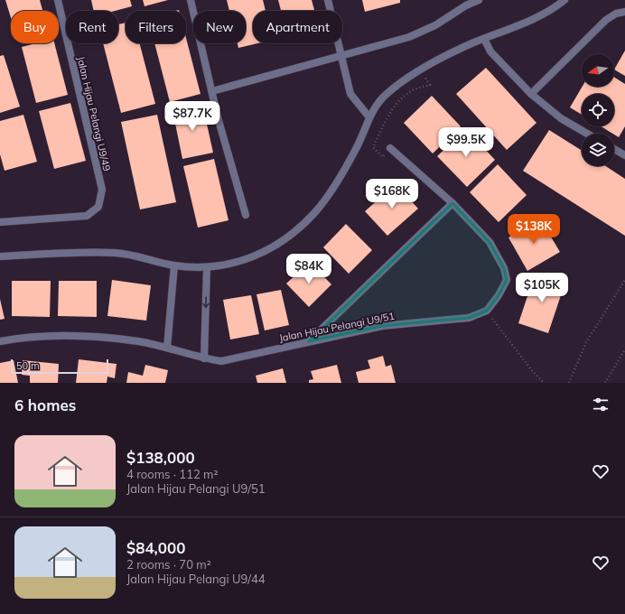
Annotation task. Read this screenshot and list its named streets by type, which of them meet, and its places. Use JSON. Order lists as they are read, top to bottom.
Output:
{
  "streets": {
    "street": ["Jalan Hijau Pelangi U9/49", "Jalan Hijau Pelangi U9/51"]
  },
  "scale_bar": "50 m",
  "north": "left",
  "page": {
    "chip": [
      "Buy",
      "Rent",
      "Filters",
      "New",
      "Apartment"
    ],
    "price": [
      "$87.7K",
      "$99.5K",
      "$168K",
      "$138K",
      "$84K",
      "$105K"
    ],
    "scale": "50 m",
    "heading": "6 homes",
    "list": [
      {
        "name": "$138,000",
        "note": "4 rooms · 112 m² · Jalan Hijau Pelangi U9/51"
      },
      {
        "name": "$84,000",
        "note": "2 rooms · 70 m² · Jalan Hijau Pelangi U9/44"
      }
    ]
  }
}
